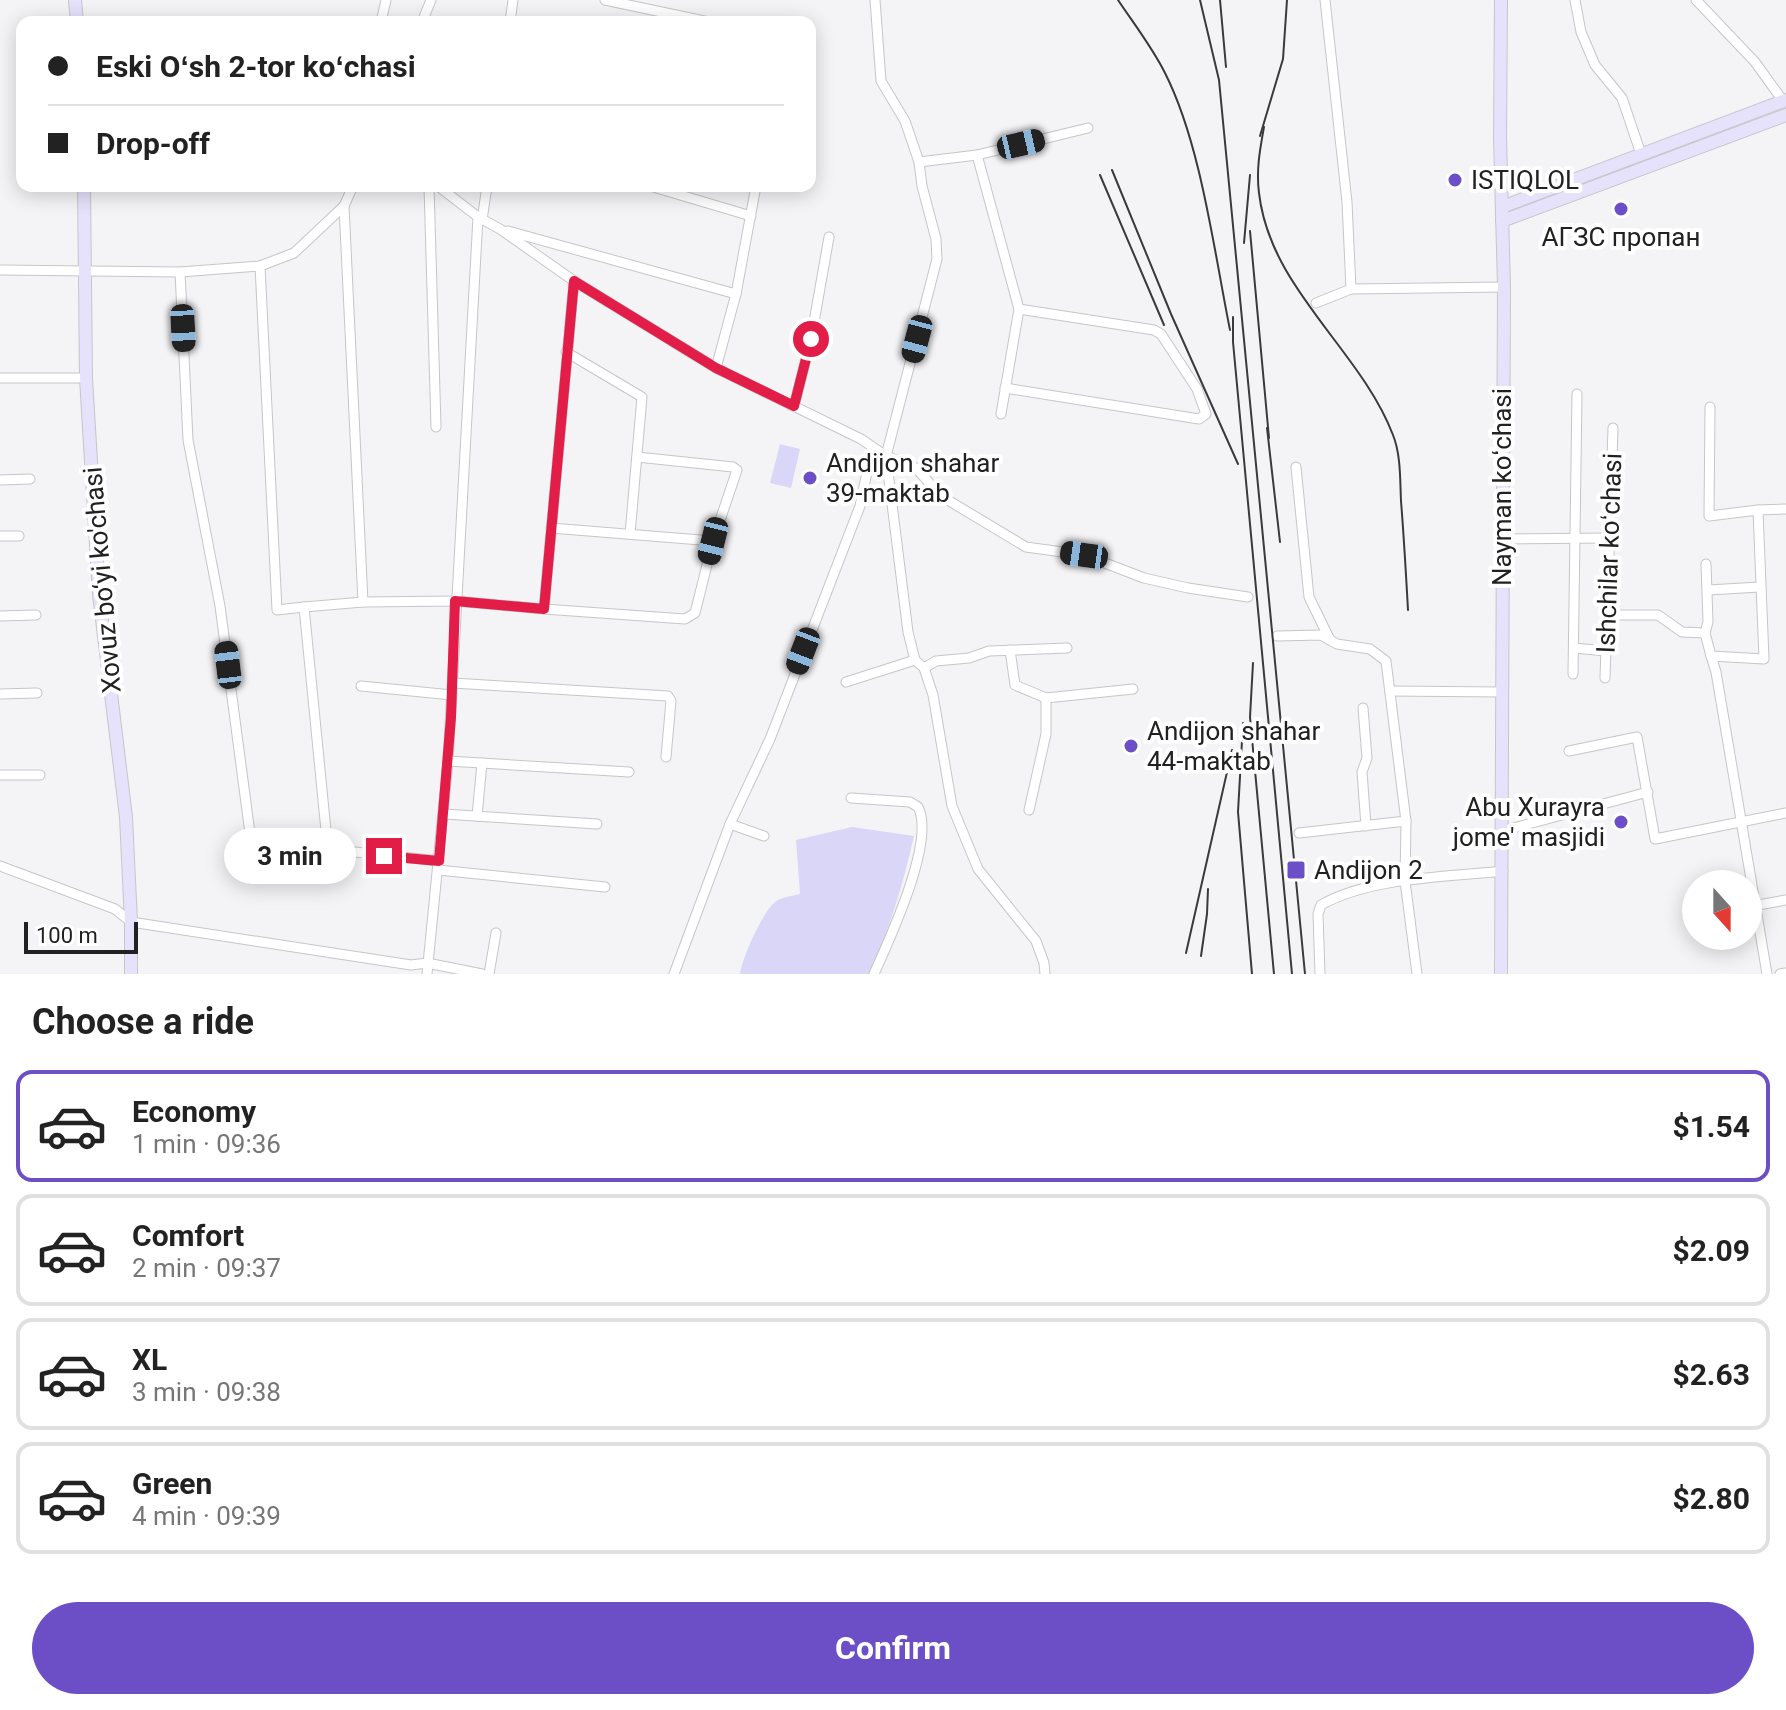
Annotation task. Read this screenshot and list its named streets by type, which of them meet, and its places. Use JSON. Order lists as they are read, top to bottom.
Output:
{
  "streets": {
    "main road": ["Nayman koʻchasi", "Xovuz bo‘yi ko'chasi"],
    "street": ["Ishchilar koʻchasi"]
  },
  "places": {
    "other": [
      "ISTIQLOL",
      "АГЗС пропан",
      "Andijon shahar 39-maktab",
      "Andijon shahar 44-maktab",
      "Abu Xurayra jome' masjidi"
    ],
    "transit": ["Andijon 2"]
  },
  "scale_bar": "100 m",
  "north": "bottom",
  "page": {
    "banner": ["Eski Oʻsh 2-tor koʻchasi", "Drop-off"],
    "bubble": "3 min",
    "scale": "100 m",
    "heading": "Choose a ride",
    "list": [
      {
        "name": "Economy",
        "note": "1 min · 09:36",
        "value": "$1.54"
      },
      {
        "name": "Comfort",
        "note": "2 min · 09:37",
        "value": "$2.09"
      },
      {
        "name": "XL",
        "note": "3 min · 09:38",
        "value": "$2.63"
      },
      {
        "name": "Green",
        "note": "4 min · 09:39",
        "value": "$2.80"
      }
    ],
    "buttons": "Confirm"
  }
}
